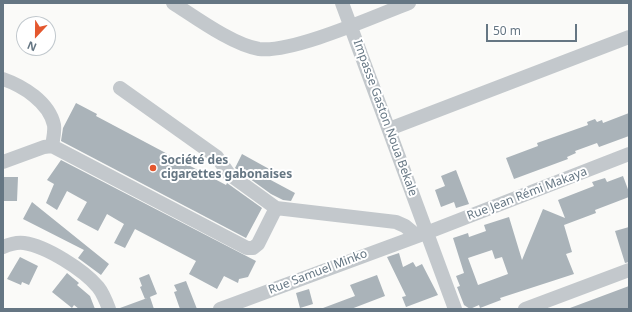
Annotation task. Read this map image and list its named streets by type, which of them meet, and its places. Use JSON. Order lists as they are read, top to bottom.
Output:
{
  "streets": {
    "street": ["Impasse Gaston Noua Bekale", "Rue Jean Rémi Makaya", "Rue Samuel Minko"]
  },
  "crossings": [
    ["Impasse Gaston Noua Bekale", "Rue Jean Rémi Makaya"],
    ["Impasse Gaston Noua Bekale", "Rue Samuel Minko"],
    ["Rue Jean Rémi Makaya", "Rue Samuel Minko"]
  ],
  "places": ["Société des cigarettes gabonaises"],
  "scale_bar": "50 m",
  "north": "bottom"
}
